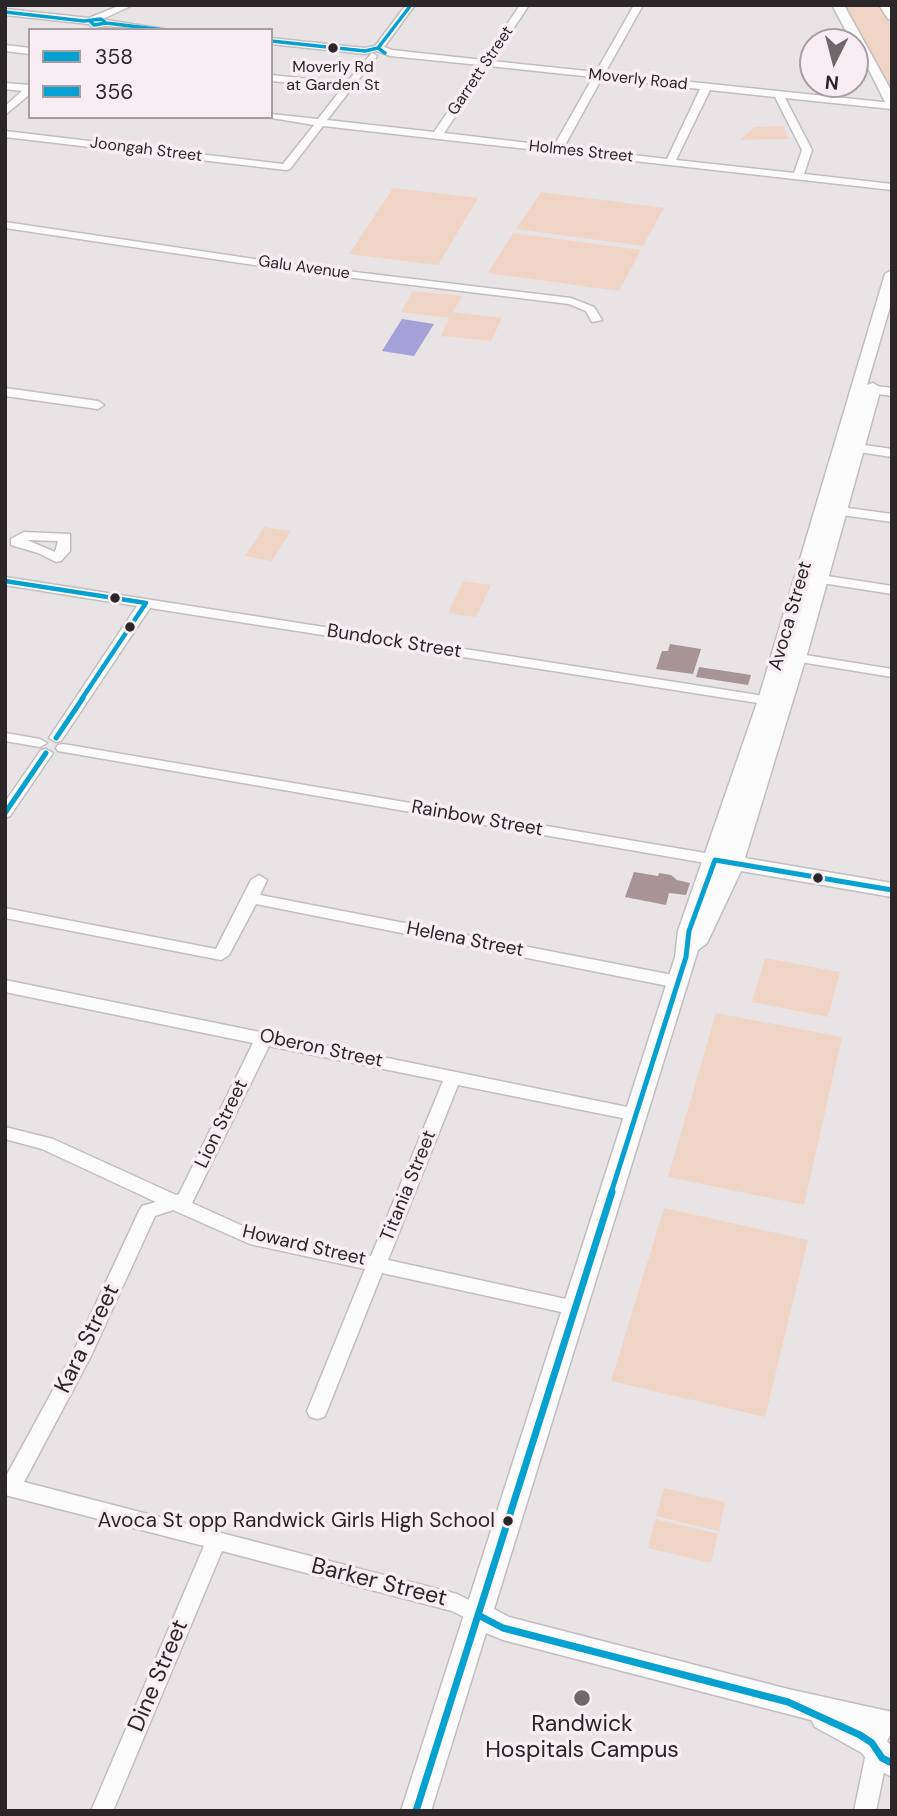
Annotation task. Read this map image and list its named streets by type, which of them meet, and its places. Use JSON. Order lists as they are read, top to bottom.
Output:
{
  "streets": {
    "main road": ["Avoca Street", "Rainbow Street", "Barker Street"],
    "street": [
      "Garrett Street",
      "Moverly Road",
      "Joongah Street",
      "Holmes Street",
      "Galu Avenue",
      "Bundock Street",
      "Helena Street",
      "Oberon Street",
      "Lion Street",
      "Titania Street",
      "Howard Street",
      "Kara Street",
      "Dine Street"
    ]
  },
  "crossings": [
    ["Garrett Street", "Moverly Road"],
    ["Garrett Street", "Holmes Street"],
    ["Joongah Street", "Holmes Street"],
    ["Avoca Street", "Bundock Street"],
    ["Avoca Street", "Rainbow Street"],
    ["Avoca Street", "Helena Street"],
    ["Avoca Street", "Oberon Street"],
    ["Avoca Street", "Howard Street"],
    ["Avoca Street", "Barker Street"],
    ["Oberon Street", "Lion Street"],
    ["Oberon Street", "Titania Street"],
    ["Lion Street", "Howard Street"],
    ["Lion Street", "Kara Street"],
    ["Titania Street", "Howard Street"],
    ["Howard Street", "Kara Street"],
    ["Kara Street", "Barker Street"],
    ["Barker Street", "Dine Street"]
  ],
  "places": ["Moverly Rd at Garden St", "Avoca St opp Randwick Girls High School", "Randwick Hospitals Campus"],
  "lines": ["transit line 356", "transit line 358"],
  "legend": ["358", "356"],
  "north": "bottom"
}
